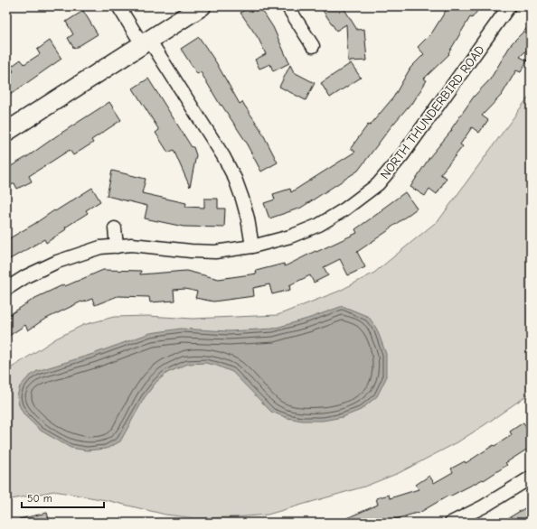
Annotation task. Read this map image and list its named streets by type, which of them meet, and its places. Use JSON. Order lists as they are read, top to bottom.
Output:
{
  "streets": {
    "street": ["NORTH THUNDERBIRD ROAD"]
  },
  "scale_bar": "50 m"
}
